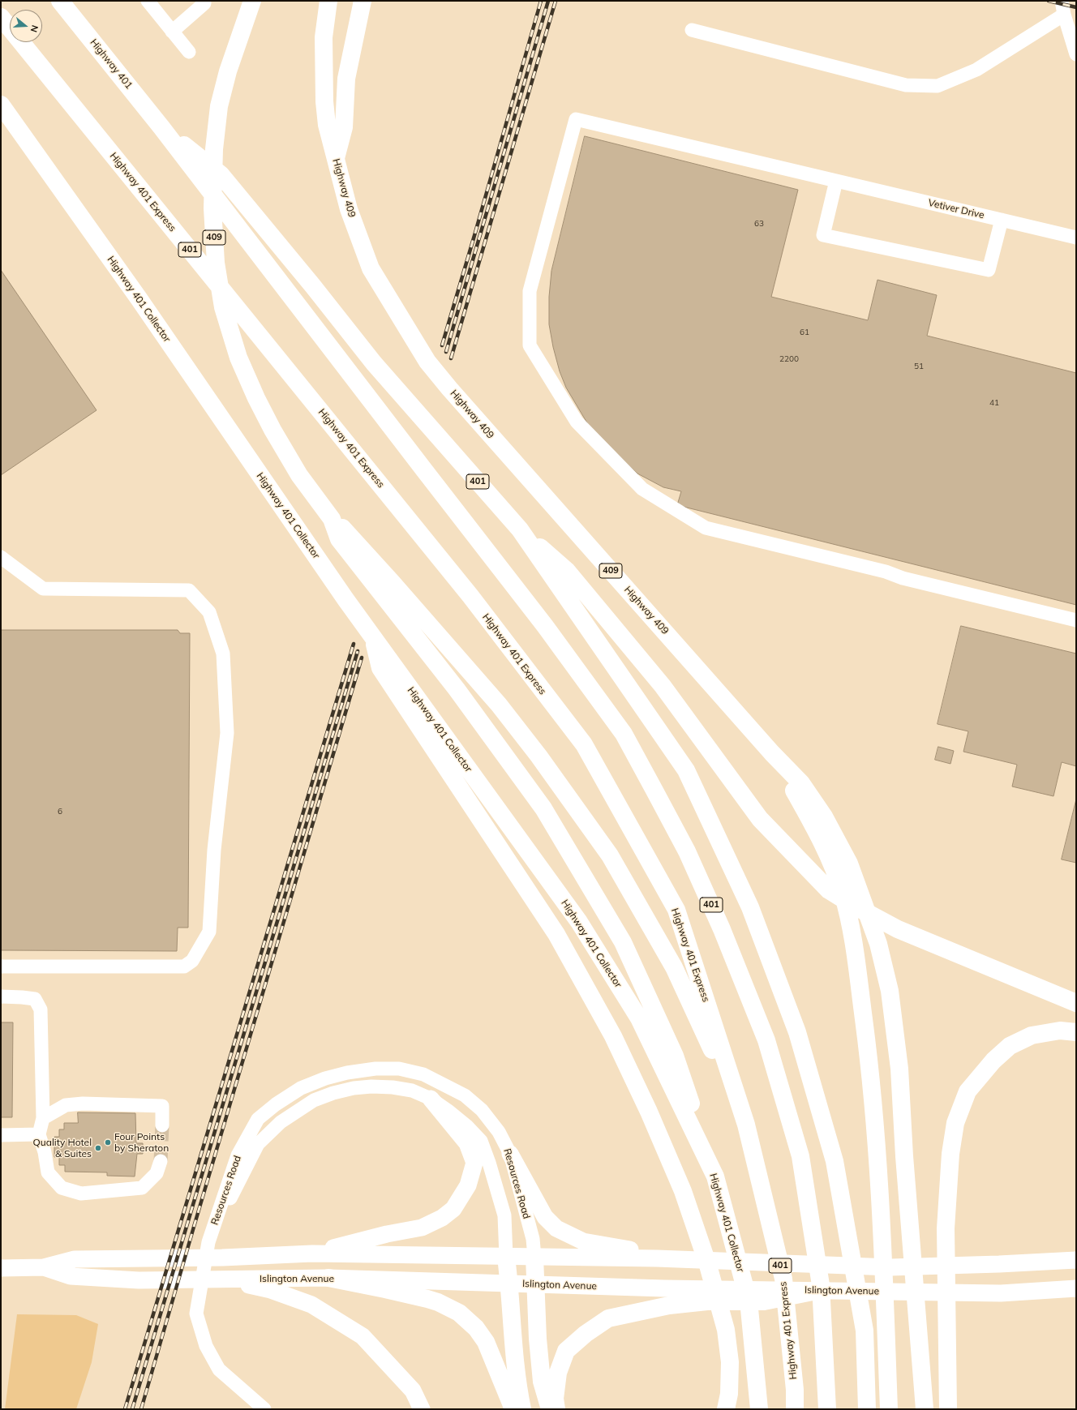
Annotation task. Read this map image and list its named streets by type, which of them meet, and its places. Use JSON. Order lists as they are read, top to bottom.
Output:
{
  "streets": {
    "highway": [
      "Highway 401",
      "Highway 409",
      "Highway 401 Express",
      "409",
      "401",
      "Highway 401 Collector"
    ],
    "main road": ["Islington Avenue"],
    "street": ["Vetiver Drive", "Resources Road"]
  },
  "crossings": [
    ["Highway 401", "401"],
    ["Resources Road", "Islington Avenue"]
  ],
  "places": ["Four Points by Sheraton", "Quality Hotel & Suites"],
  "house_numbers": [
    "63",
    "61",
    "2200",
    "51",
    "41",
    "6"
  ],
  "north": "right"
}
